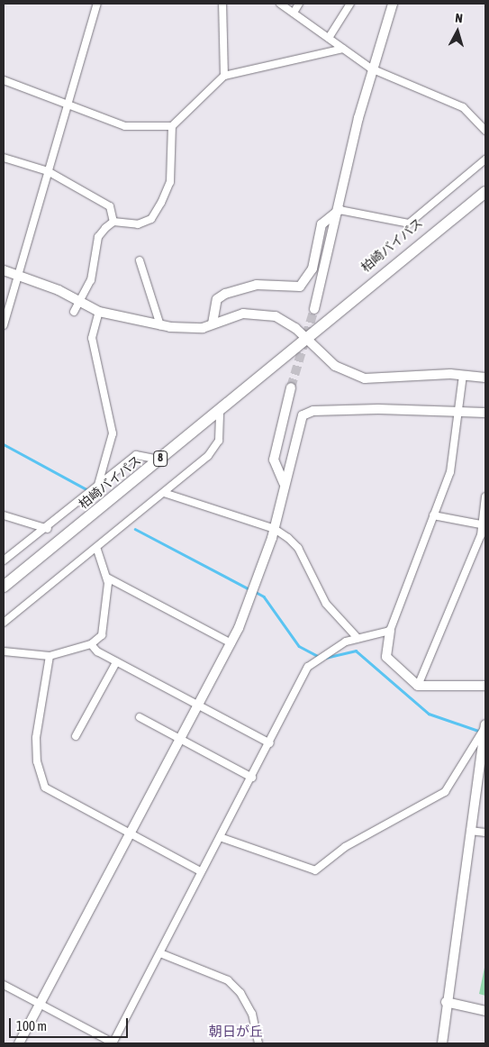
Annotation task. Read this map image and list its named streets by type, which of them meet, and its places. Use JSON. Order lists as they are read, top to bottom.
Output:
{
  "streets": {
    "highway": ["柏崎バイパス", "8"]
  },
  "districts": ["朝日が丘"],
  "scale_bar": "100 m",
  "north": "top"
}
